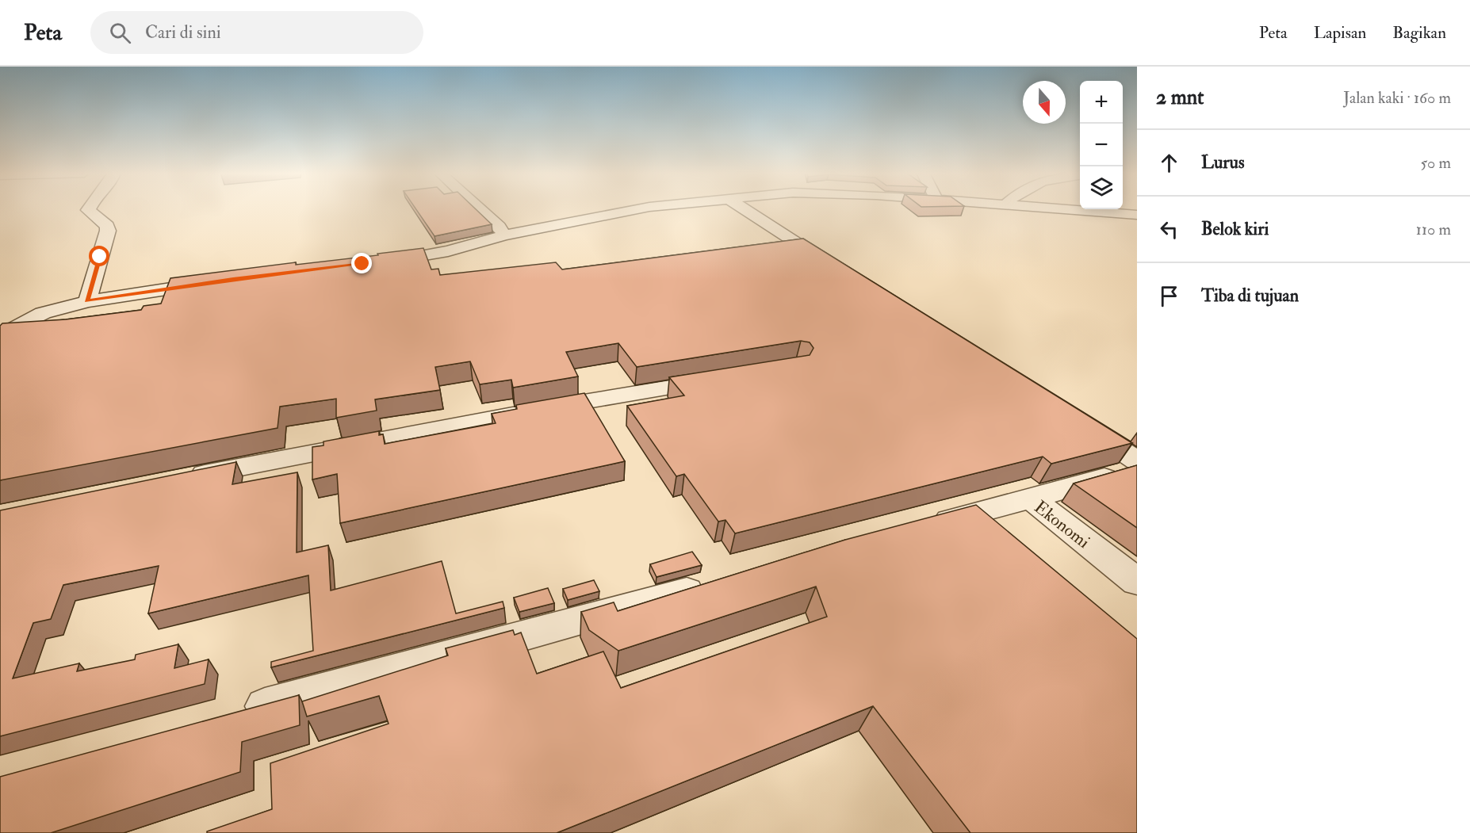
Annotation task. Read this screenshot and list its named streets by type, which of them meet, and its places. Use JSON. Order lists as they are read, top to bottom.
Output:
{
  "streets": {
    "street": ["Ekonomi"]
  },
  "north": "bottom",
  "page": {
    "header": "Peta",
    "search": "Cari di sini",
    "nav": ["Peta", "Lapisan", "Bagikan"],
    "heading": ["2 mnt", "Jalan kaki · 160 m"],
    "map_buttons": ["+", "−"],
    "list": [
      ["Lurus", "50 m"],
      ["Belok kiri", "110 m"],
      "Tiba di tujuan"
    ]
  }
}
